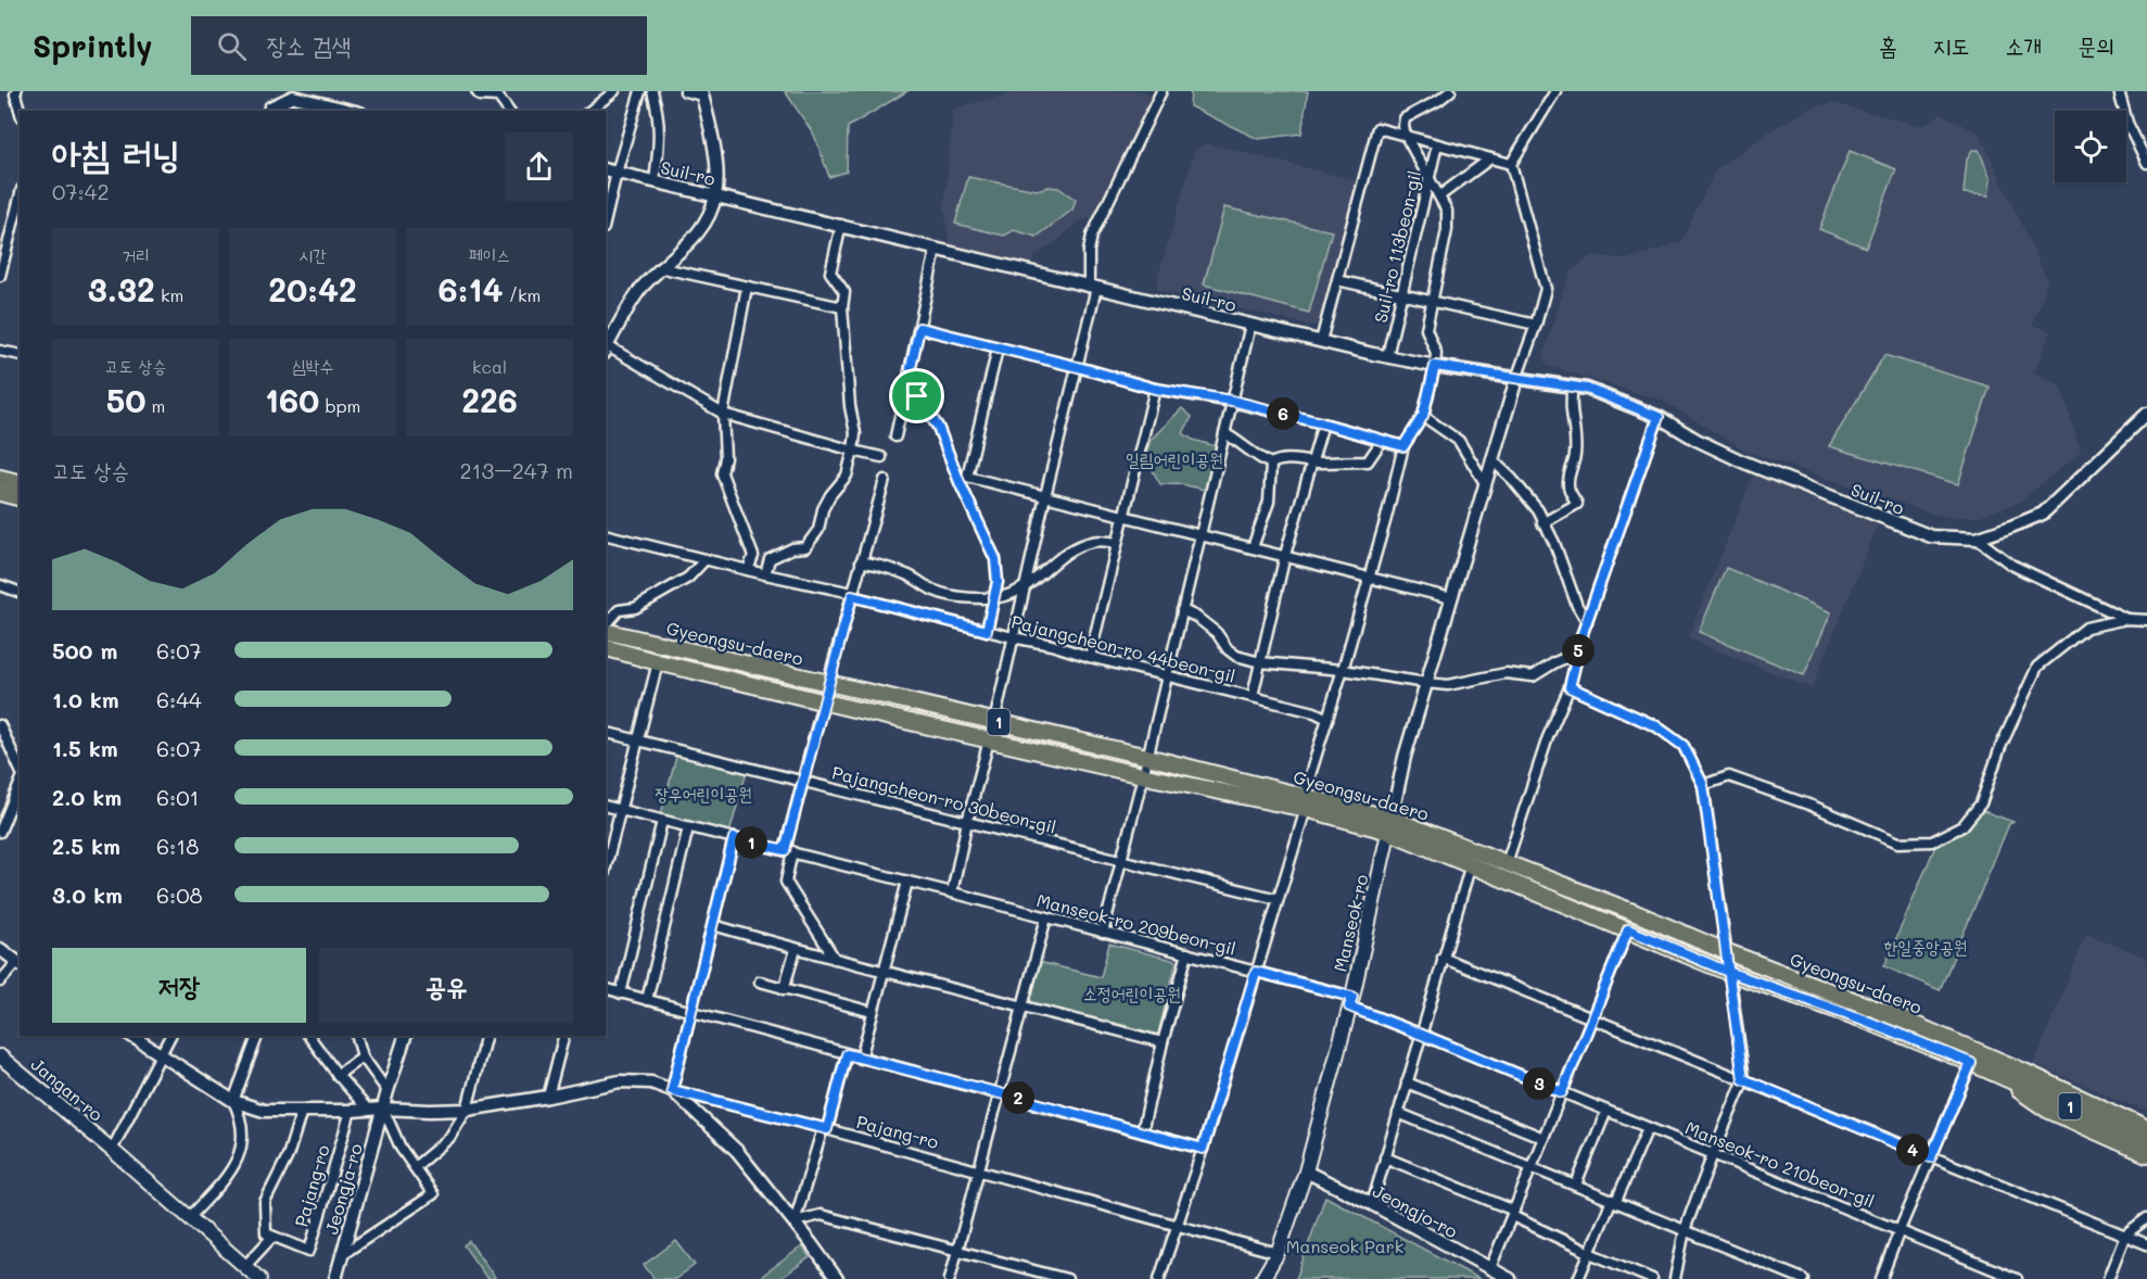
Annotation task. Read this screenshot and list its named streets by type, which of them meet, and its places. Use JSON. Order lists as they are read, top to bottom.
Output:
{
  "streets": {
    "main road": [
      "Gyeongsu-daero",
      "1",
      "Manseok-ro",
      "Jangan-ro"
    ],
    "street": [
      "Suil-ro",
      "Suil-ro 113beon-gil",
      "Pajangcheon-ro 44beon-gil",
      "Pajangcheon-ro 30beon-gil",
      "Manseok-ro 209beon-gil",
      "Pajang-ro",
      "Manseok-ro 210beon-gil",
      "Jeongja-ro",
      "Jeongjo-ro"
    ]
  },
  "crossings": [
    ["Suil-ro", "Suil-ro 113beon-gil"],
    ["Suil-ro", "Manseok-ro"],
    ["Gyeongsu-daero", "Pajangcheon-ro 44beon-gil"],
    ["Gyeongsu-daero", "Manseok-ro"],
    ["Manseok-ro", "Manseok-ro 209beon-gil"],
    ["Manseok-ro", "Pajang-ro"],
    ["Manseok-ro", "Manseok-ro 210beon-gil"],
    ["Manseok-ro", "Jeongjo-ro"],
    ["Manseok-ro 209beon-gil", "Manseok-ro 210beon-gil"],
    ["Jangan-ro", "Pajang-ro"],
    ["Pajang-ro", "Jeongja-ro"]
  ],
  "parks": [
    "일림어린이공원",
    "장우어린이공원",
    "한일중앙공원",
    "소정어린이공원",
    "Manseok Park"
  ],
  "page": {
    "header": "Sprintly",
    "search": "장소 검색",
    "nav": [
      "홈",
      "지도",
      "소개",
      "문의"
    ],
    "heading": ["아침 러닝", "07:42"],
    "stats": [
      ["거리", "3.32 km"],
      ["시간", "20:42"],
      ["페이스", "6:14 /km"],
      ["고도 상승", "50 m"],
      ["심박수", "160 bpm"],
      ["kcal", "226"]
    ],
    "pins": [
      "6",
      "5",
      "1",
      "3",
      "2",
      "4"
    ],
    "chart": ["고도 상승", "213–247 m"],
    "list": [
      {
        "name": "500 m",
        "note": "6:07"
      },
      {
        "name": "1.0 km",
        "note": "6:44"
      },
      {
        "name": "1.5 km",
        "note": "6:07"
      },
      {
        "name": "2.0 km",
        "note": "6:01"
      },
      {
        "name": "2.5 km",
        "note": "6:18"
      },
      {
        "name": "3.0 km",
        "note": "6:08"
      }
    ],
    "buttons": ["저장", "공유"]
  }
}
